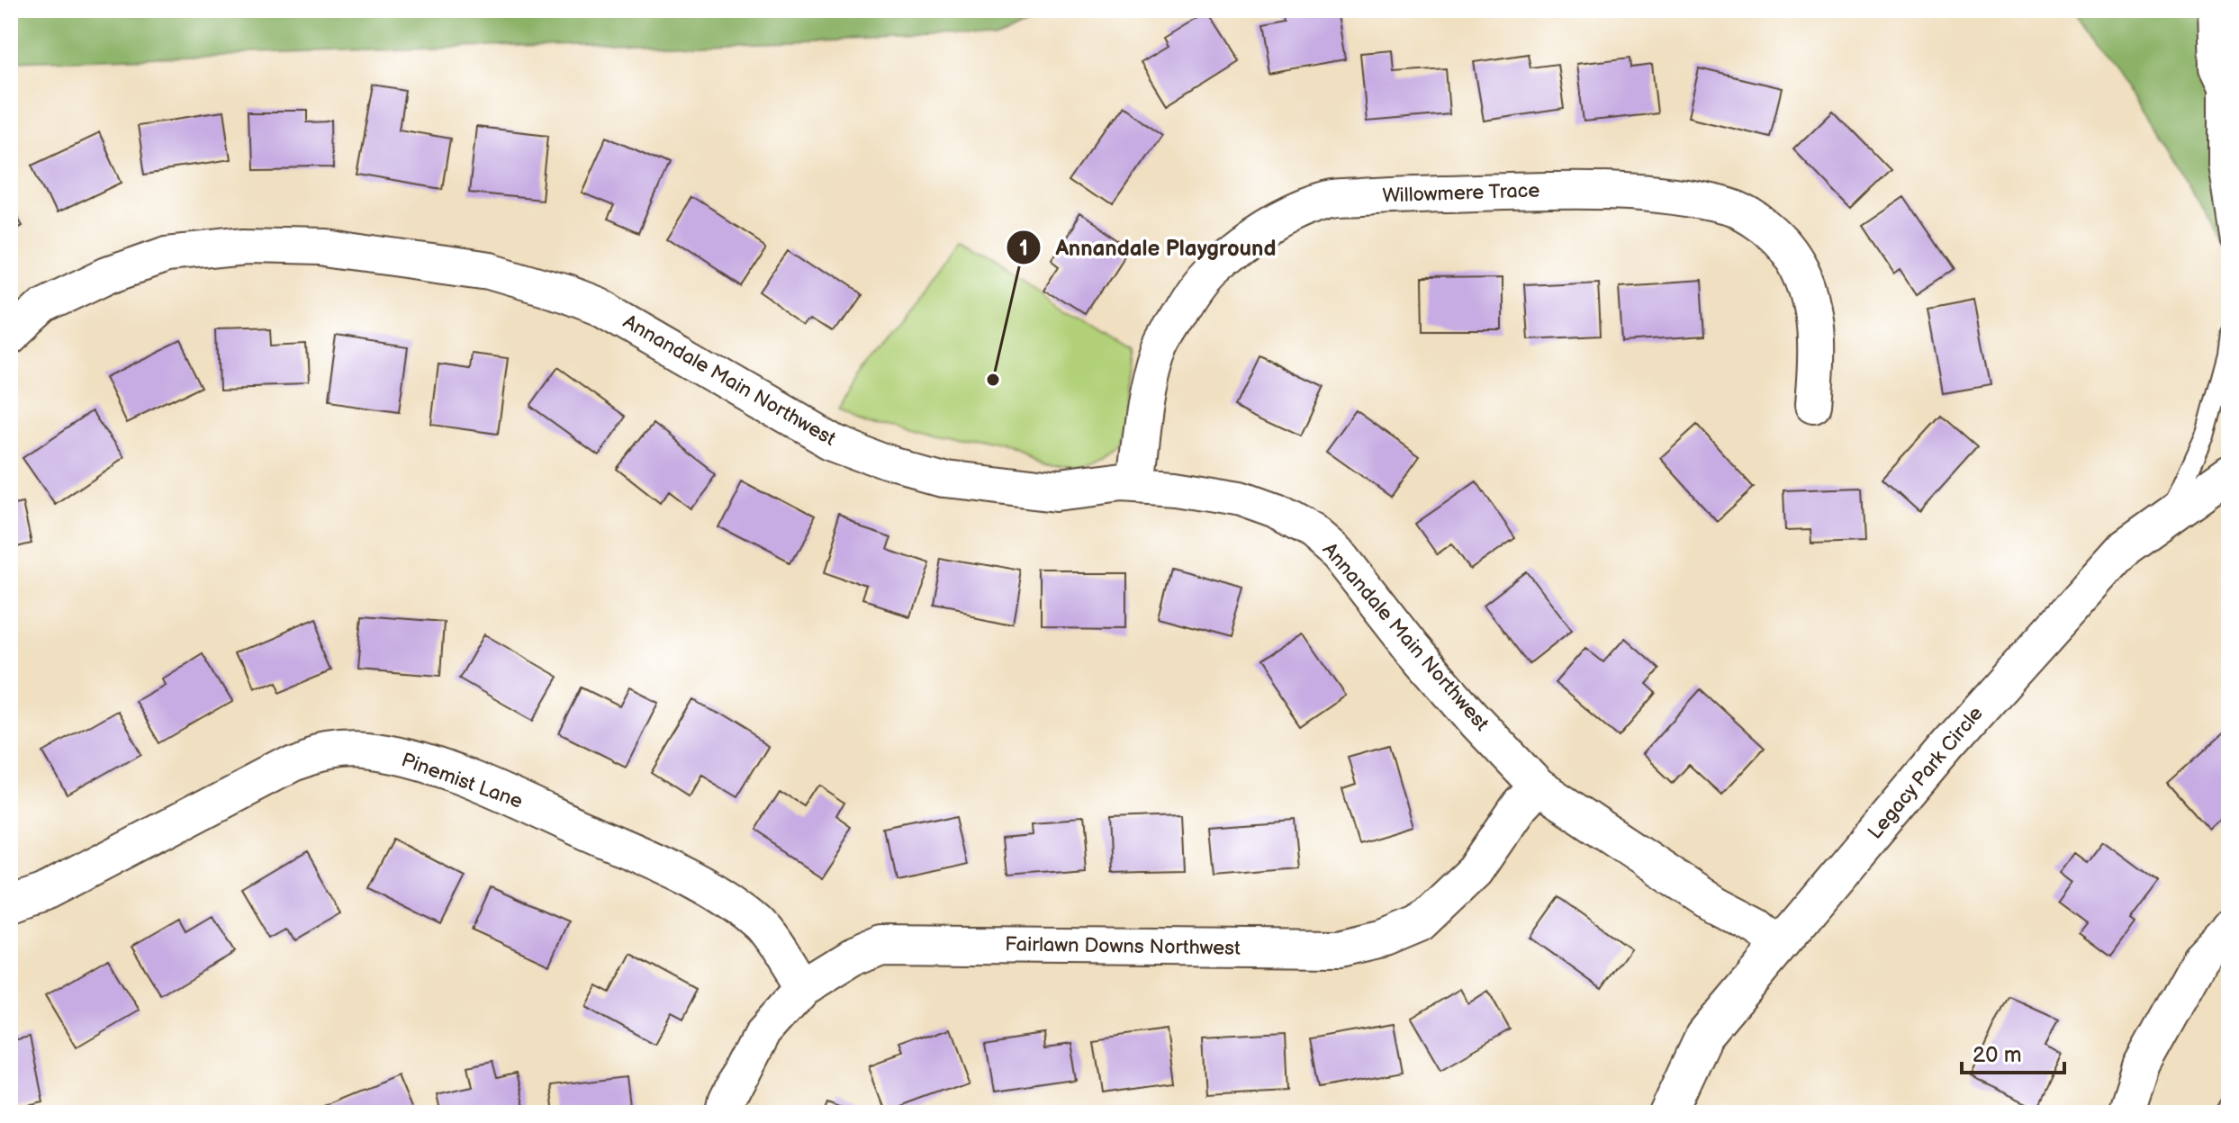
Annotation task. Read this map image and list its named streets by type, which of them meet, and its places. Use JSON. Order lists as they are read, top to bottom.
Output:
{
  "streets": {
    "street": [
      "Willowmere Trace",
      "Annandale Main Northwest",
      "Legacy Park Circle",
      "Pinemist Lane",
      "Fairlawn Downs Northwest"
    ]
  },
  "crossings": [
    ["Willowmere Trace", "Annandale Main Northwest"],
    ["Annandale Main Northwest", "Legacy Park Circle"],
    ["Annandale Main Northwest", "Fairlawn Downs Northwest"],
    ["Pinemist Lane", "Fairlawn Downs Northwest"]
  ],
  "places": ["Annandale Playground"],
  "scale_bar": "20 m"
}
